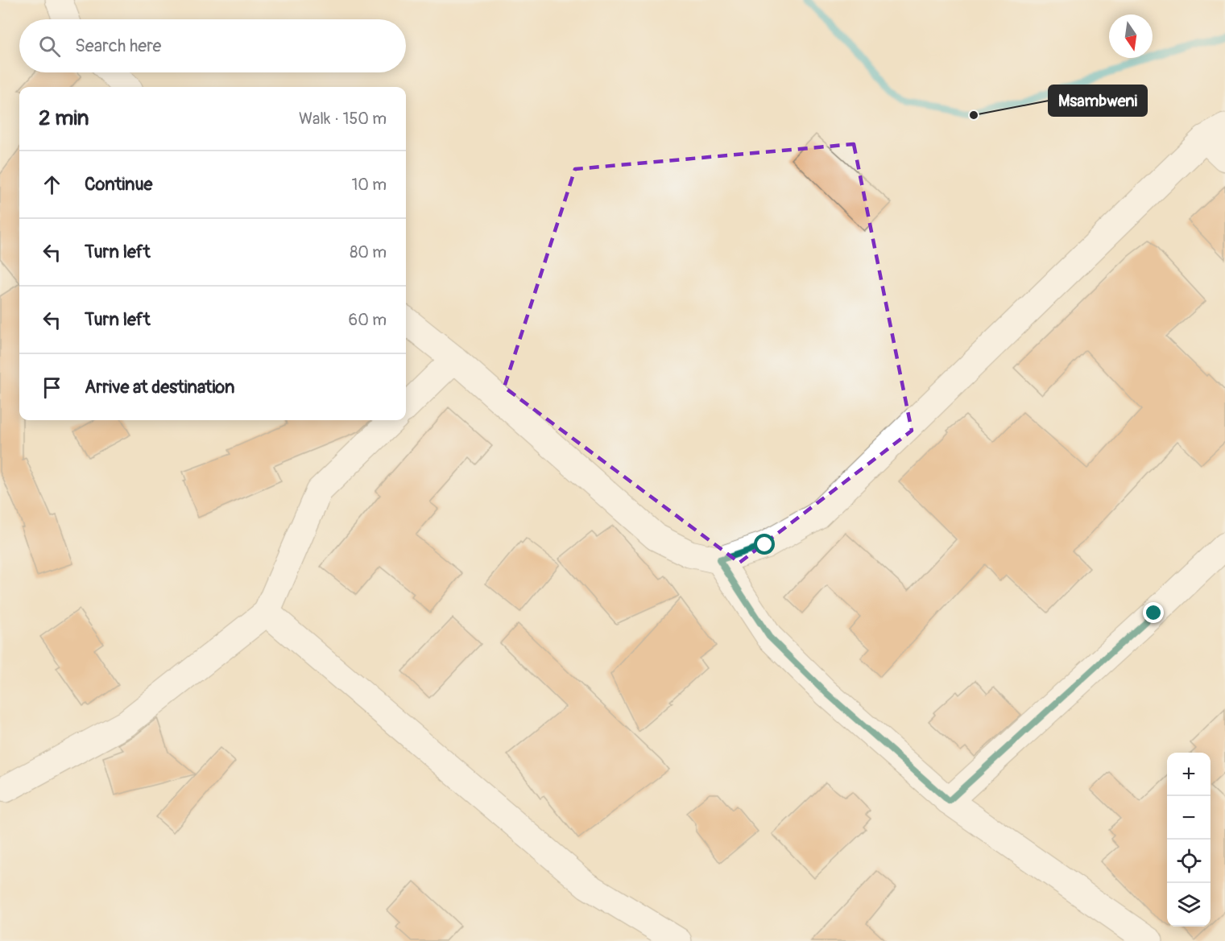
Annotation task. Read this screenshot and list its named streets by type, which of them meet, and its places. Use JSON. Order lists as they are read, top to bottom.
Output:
{
  "places": ["Msambweni"],
  "north": "bottom",
  "page": {
    "search": "Search here",
    "heading": ["2 min", "Walk · 150 m"],
    "list": [
      ["Continue", "10 m"],
      ["Turn left", "80 m"],
      ["Turn left", "60 m"],
      "Arrive at destination"
    ],
    "map_buttons": ["+", "−"]
  }
}
